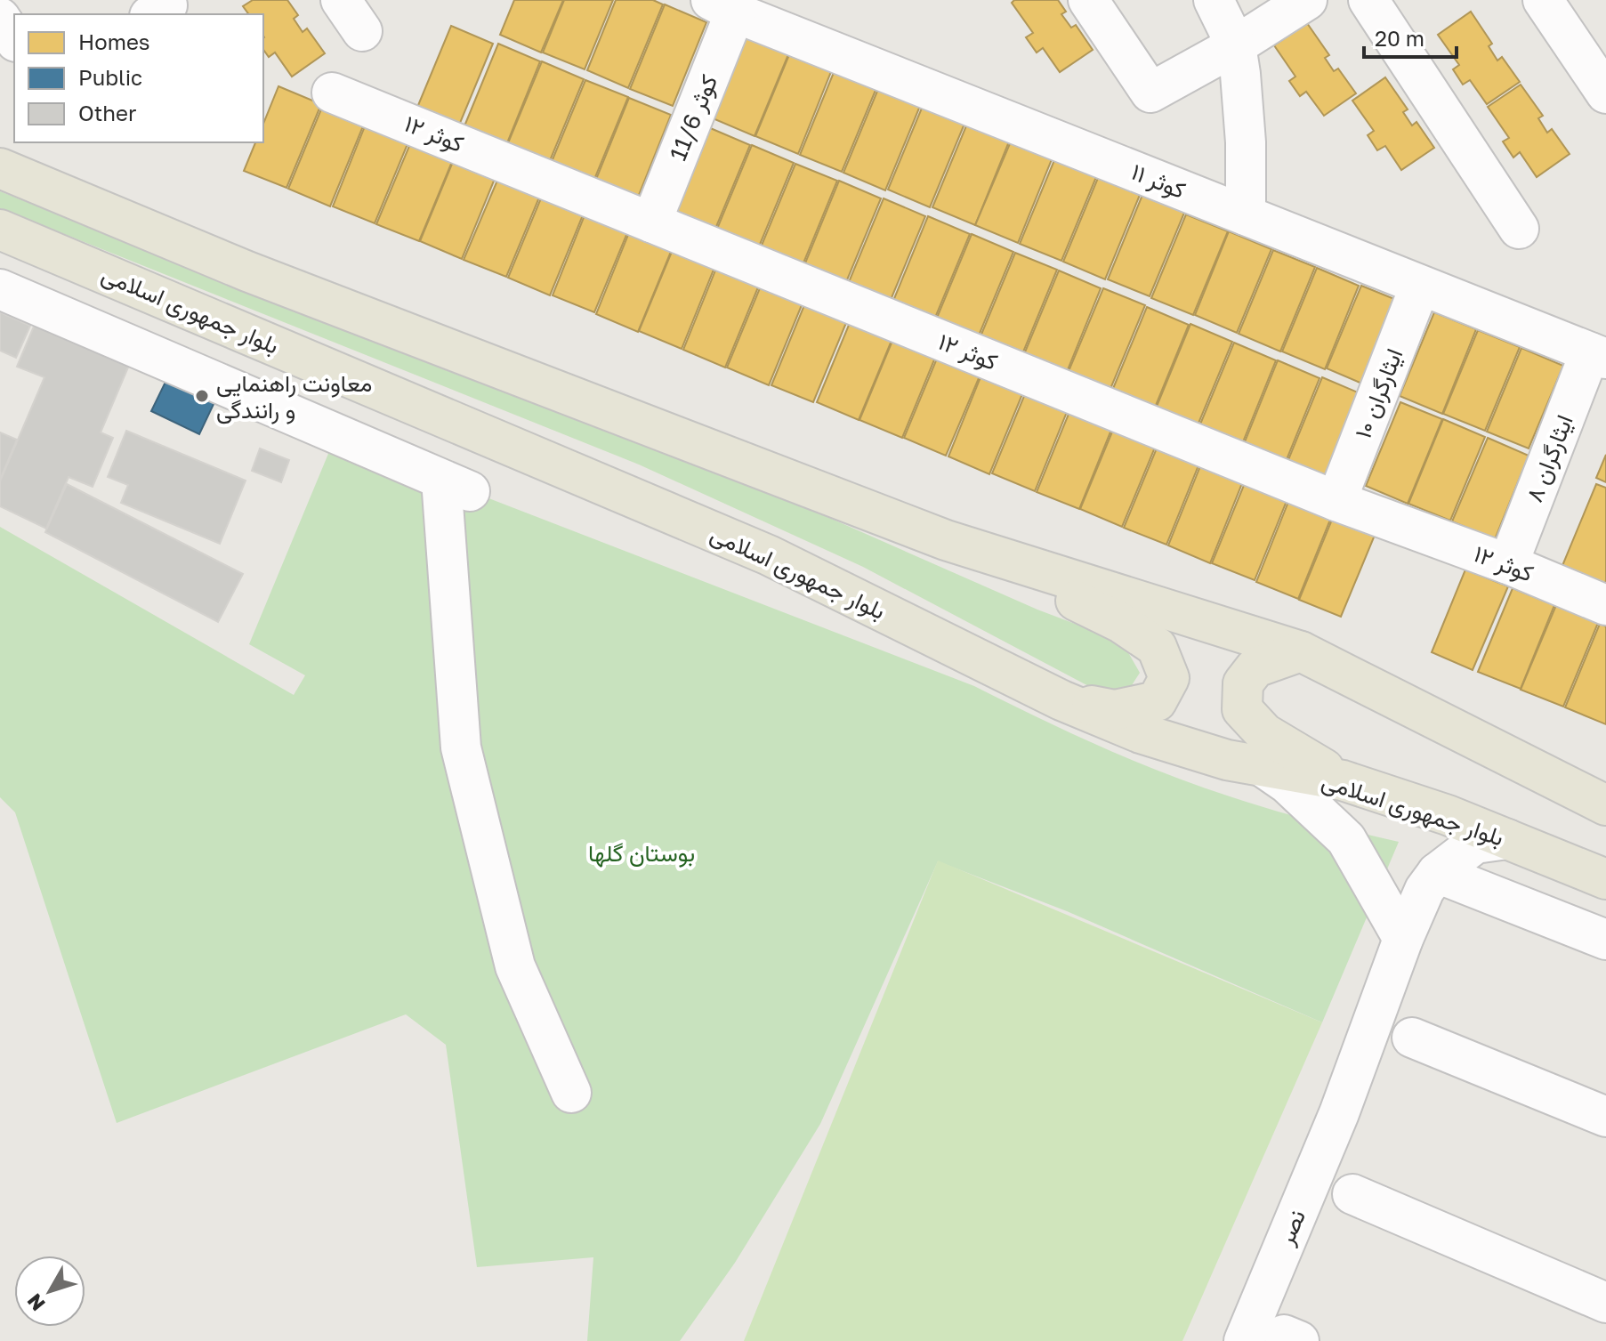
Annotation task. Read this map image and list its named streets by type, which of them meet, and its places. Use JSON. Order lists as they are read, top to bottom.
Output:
{
  "streets": {
    "main road": ["بلوار جمهوری اسلامی"],
    "street": [
      "کوثر 11/6",
      "کوثر ۱۲",
      "کوثر ۱۱",
      "ایثارگران ۱۰",
      "ایثارگران ۸",
      "نصر"
    ]
  },
  "crossings": [
    ["کوثر 11/6", "کوثر ۱۲"],
    ["کوثر 11/6", "کوثر ۱۱"],
    ["کوثر ۱۲", "ایثارگران ۱۰"],
    ["کوثر ۱۲", "ایثارگران ۸"],
    ["کوثر ۱۱", "ایثارگران ۱۰"],
    ["کوثر ۱۱", "ایثارگران ۸"]
  ],
  "parks": ["بوستان گلها"],
  "places": ["معاونت راهنمایی و رانندگی"],
  "legend": ["Homes", "Public", "Other"],
  "scale_bar": "20 m",
  "north": "bottom left"
}
